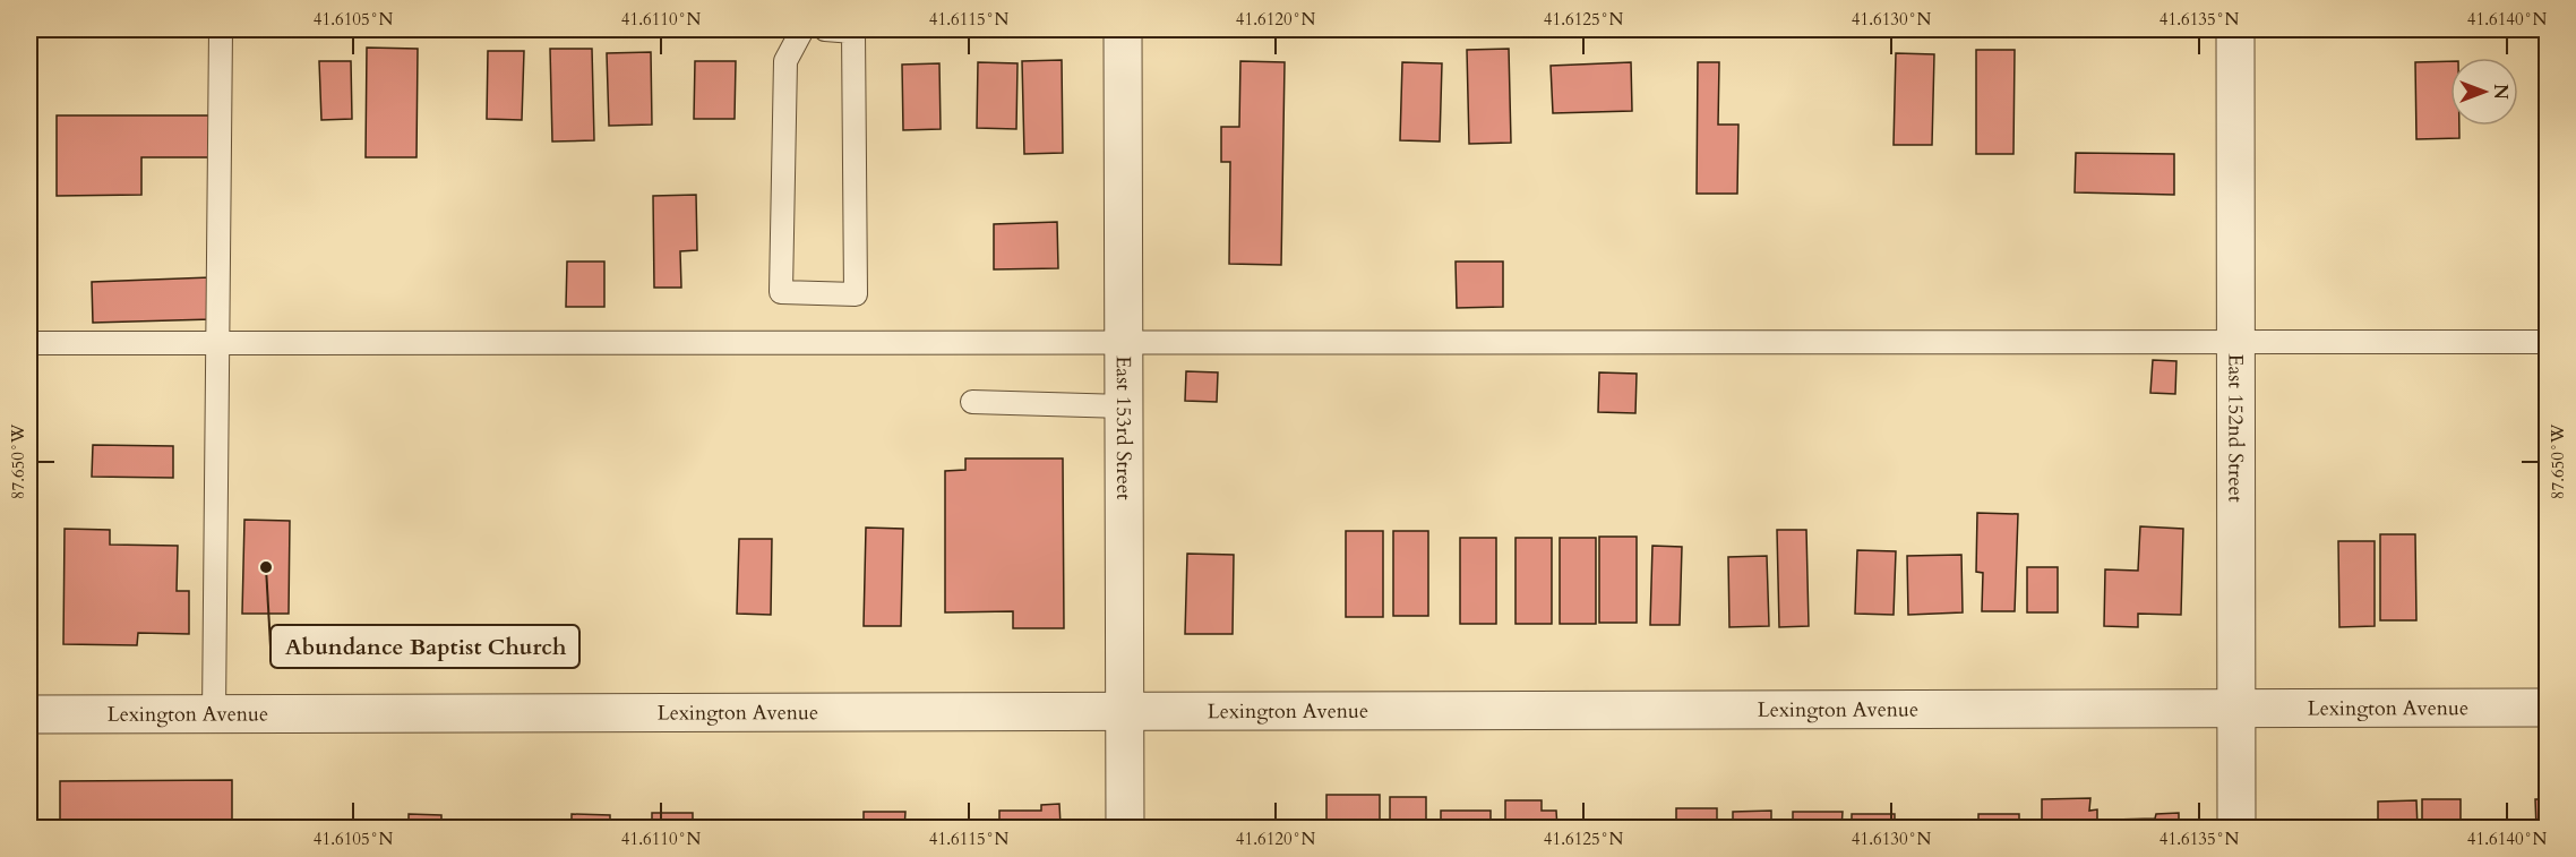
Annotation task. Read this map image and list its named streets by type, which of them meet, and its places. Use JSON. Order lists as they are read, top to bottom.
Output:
{
  "streets": {
    "street": ["East 153rd Street", "East 152nd Street", "Lexington Avenue"]
  },
  "crossings": [
    ["East 153rd Street", "Lexington Avenue"],
    ["East 152nd Street", "Lexington Avenue"]
  ],
  "places": ["Abundance Baptist Church"],
  "north": "right",
  "coordinates": [
    "41.6105°N",
    "41.6110°N",
    "41.6115°N",
    "41.6120°N",
    "41.6125°N",
    "41.6130°N",
    "41.6135°N",
    "41.6140°N",
    "87.650°W"
  ]
}
